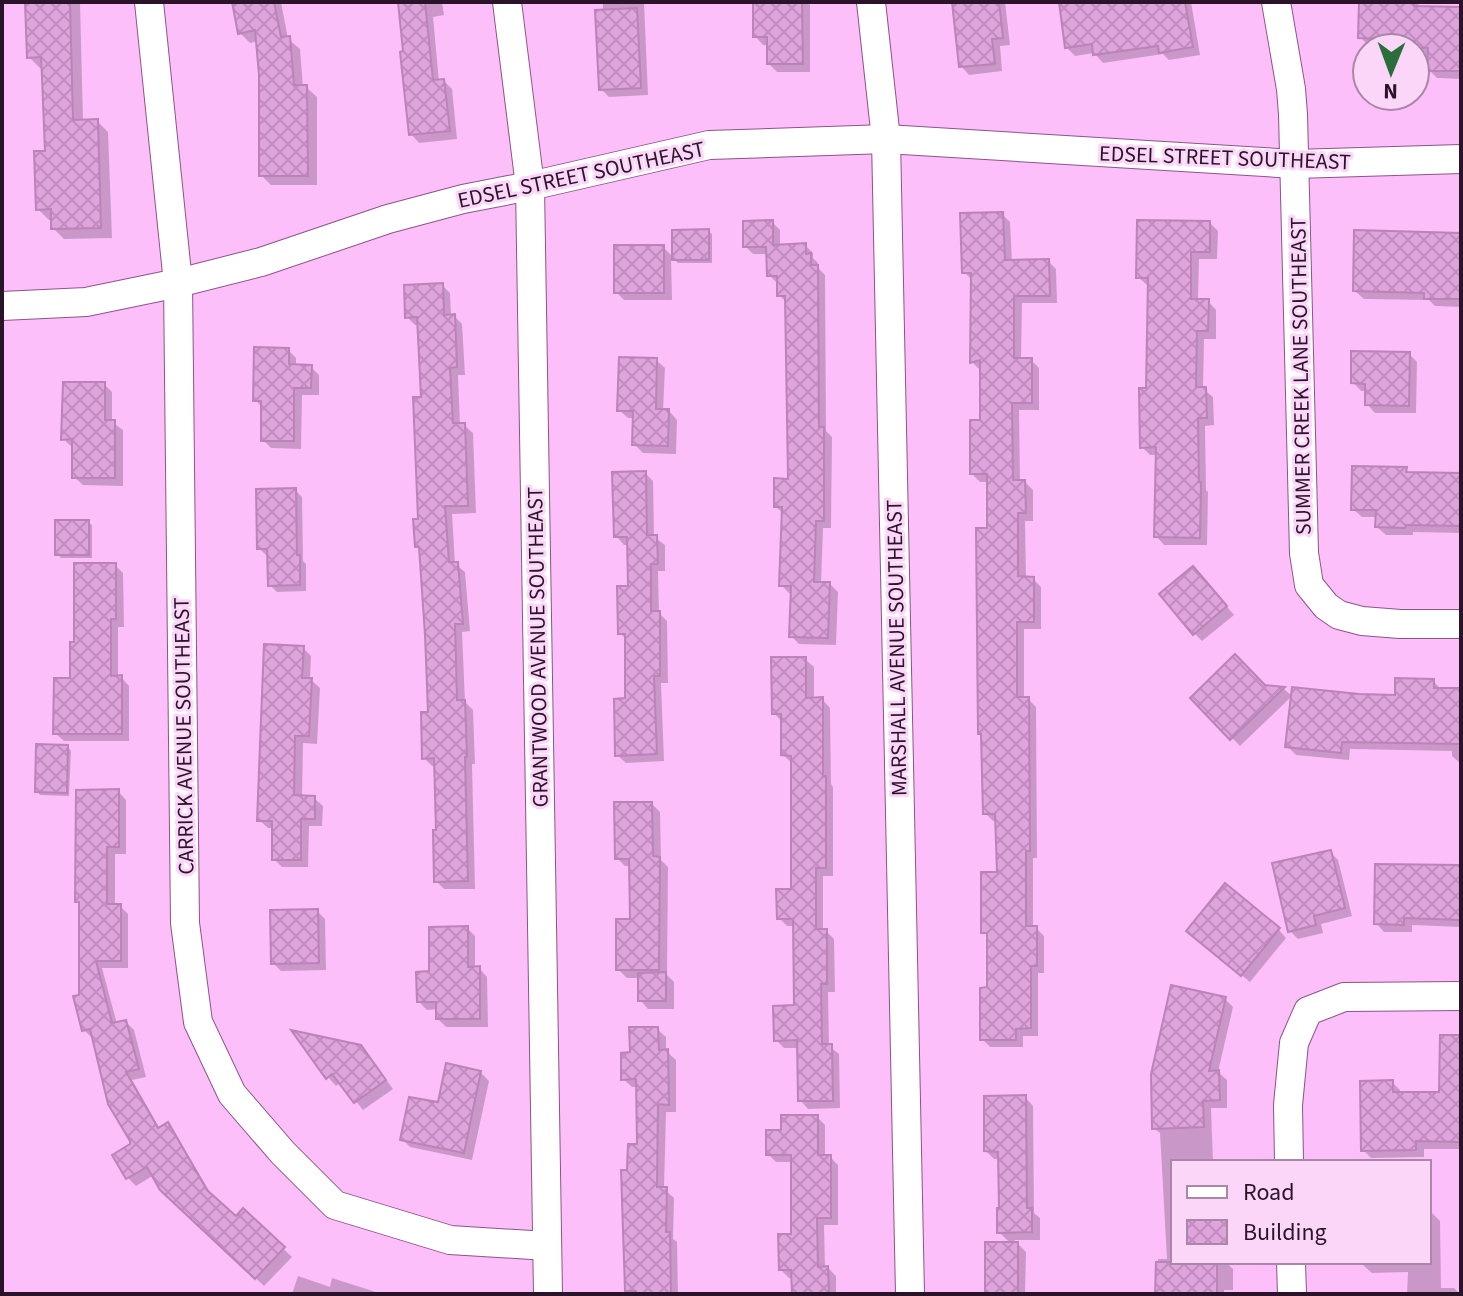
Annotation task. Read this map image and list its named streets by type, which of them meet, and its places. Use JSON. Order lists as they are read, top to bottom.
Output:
{
  "streets": {
    "street": [
      "EDSEL STREET SOUTHEAST",
      "SUMMER CREEK LANE SOUTHEAST",
      "GRANTWOOD AVENUE SOUTHEAST",
      "MARSHALL AVENUE SOUTHEAST",
      "CARRICK AVENUE SOUTHEAST"
    ]
  },
  "crossings": [
    ["EDSEL STREET SOUTHEAST", "SUMMER CREEK LANE SOUTHEAST"],
    ["EDSEL STREET SOUTHEAST", "GRANTWOOD AVENUE SOUTHEAST"],
    ["EDSEL STREET SOUTHEAST", "MARSHALL AVENUE SOUTHEAST"],
    ["EDSEL STREET SOUTHEAST", "CARRICK AVENUE SOUTHEAST"],
    ["GRANTWOOD AVENUE SOUTHEAST", "CARRICK AVENUE SOUTHEAST"]
  ],
  "legend": ["Road", "Building"],
  "north": "bottom"
}
